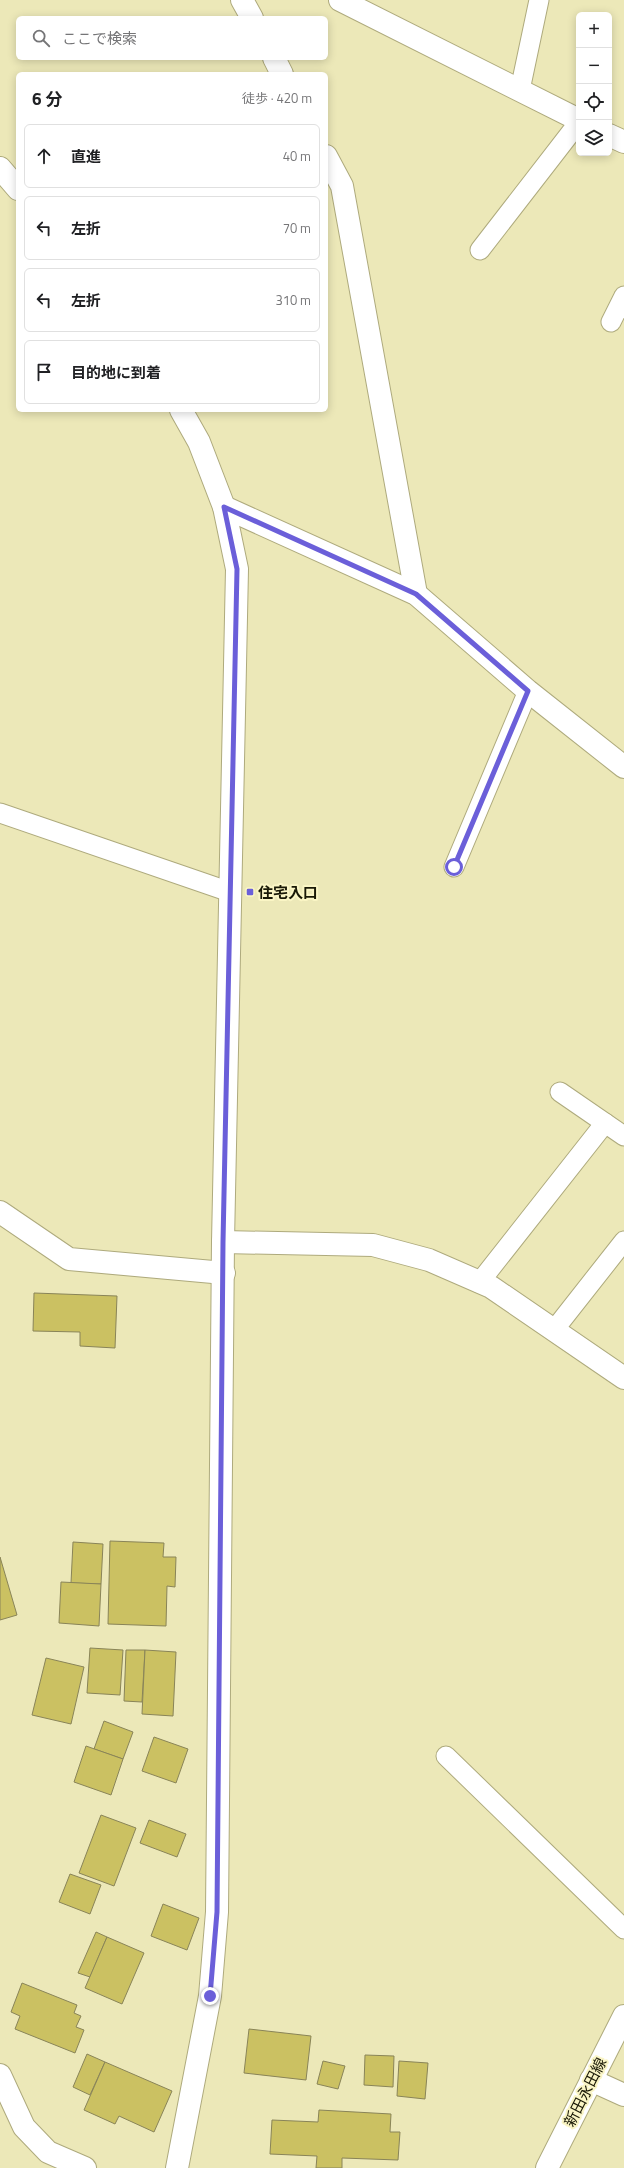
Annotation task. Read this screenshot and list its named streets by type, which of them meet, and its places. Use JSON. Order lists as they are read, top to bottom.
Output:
{
  "streets": {
    "street": ["新田永田線"]
  },
  "places": {
    "transit": ["住宅入口"]
  },
  "page": {
    "map_buttons": ["+", "−"],
    "search": "ここで検索",
    "heading": ["6 分", "徒歩 · 420 m"],
    "list": [
      ["直進", "40 m"],
      ["左折", "70 m"],
      ["左折", "310 m"],
      "目的地に到着"
    ]
  }
}
